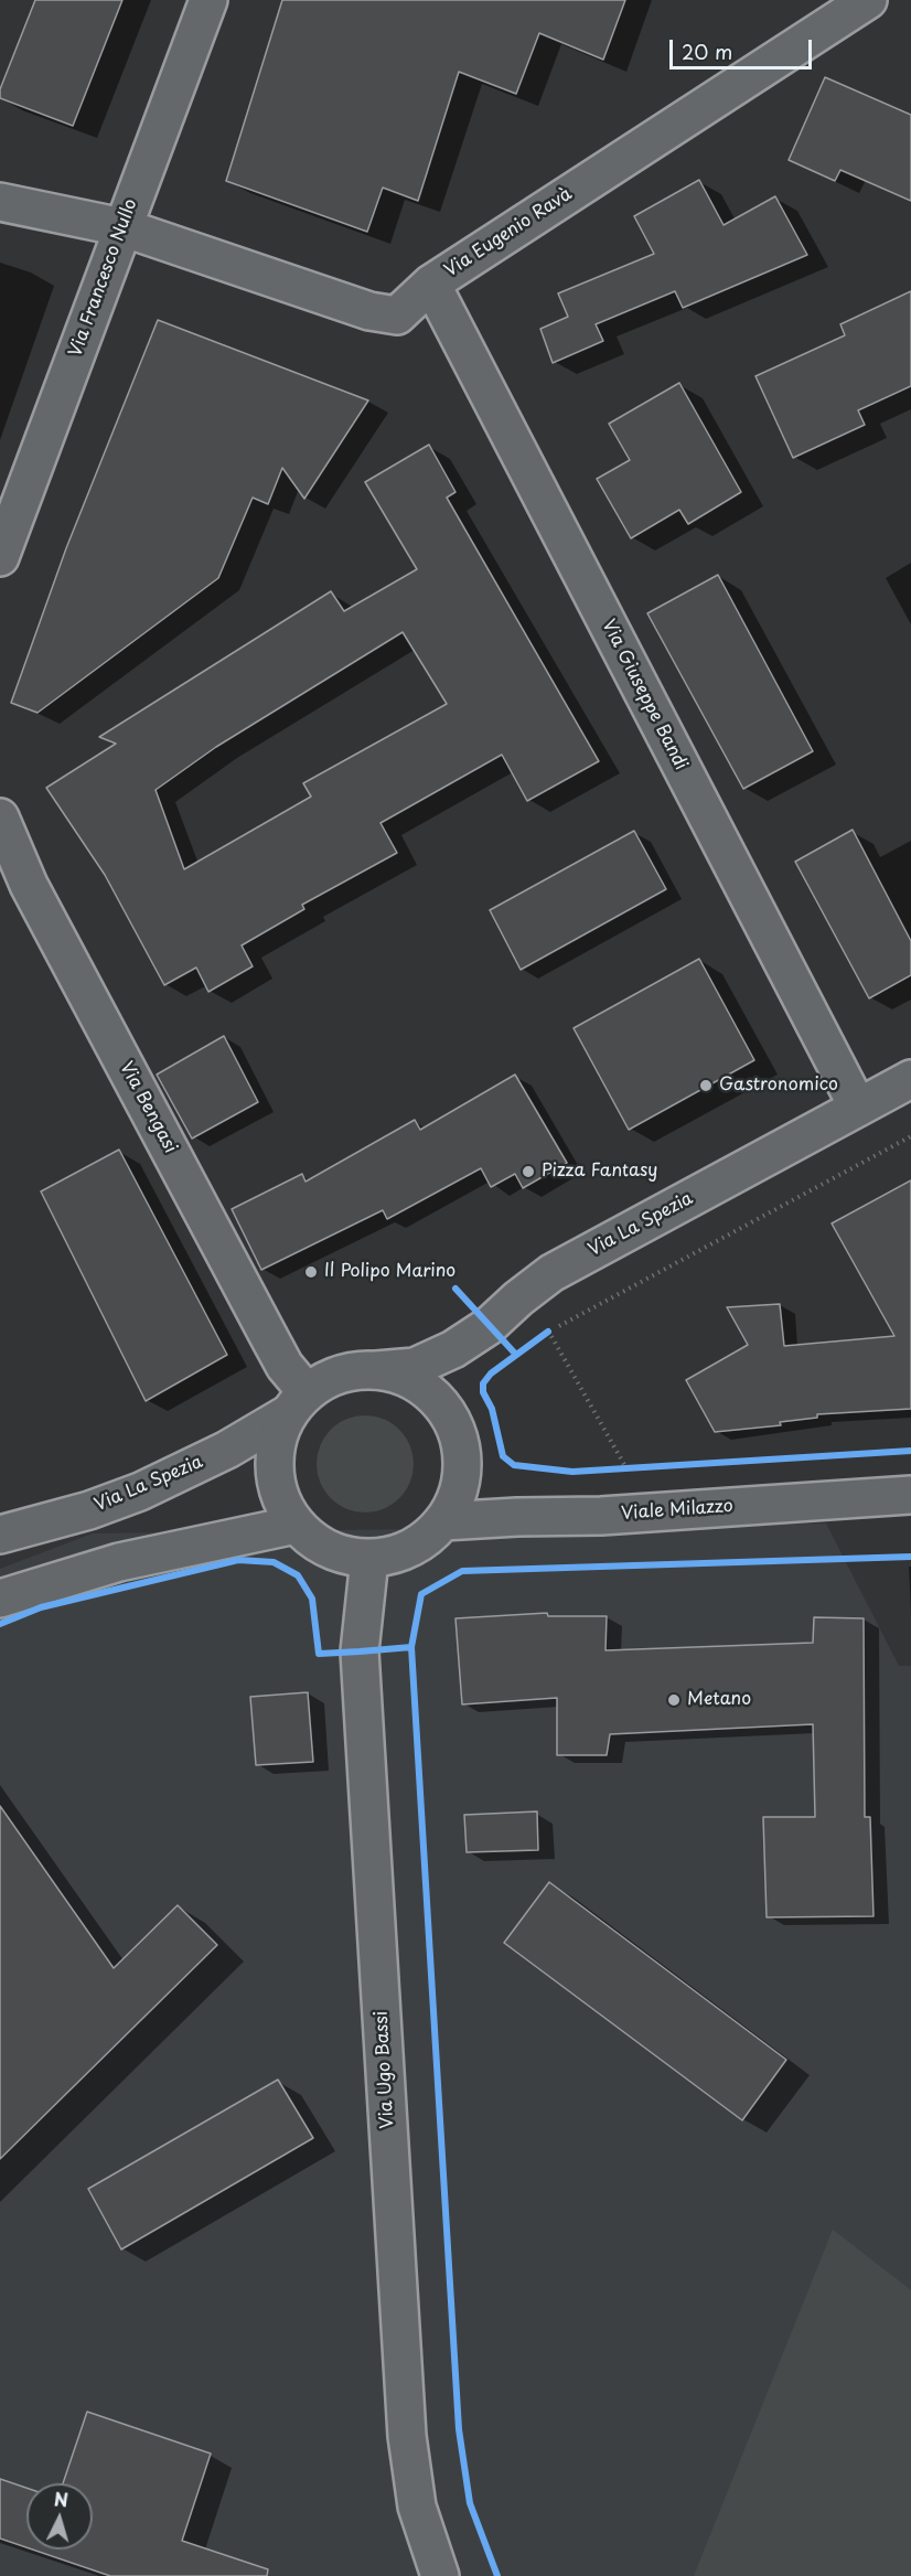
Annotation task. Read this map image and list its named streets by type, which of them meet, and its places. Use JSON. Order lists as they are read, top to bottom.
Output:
{
  "streets": {
    "street": [
      "Via Eugenio Ravà",
      "Via Francesco Nullo",
      "Via Giuseppe Bandi",
      "Via Bengasi",
      "Via La Spezia",
      "Viale Milazzo",
      "Via Ugo Bassi"
    ]
  },
  "crossings": [
    ["Via Eugenio Ravà", "Via Francesco Nullo"],
    ["Via Eugenio Ravà", "Via Giuseppe Bandi"],
    ["Via Giuseppe Bandi", "Via La Spezia"],
    ["Via Bengasi", "Via La Spezia"],
    ["Via Bengasi", "Viale Milazzo"],
    ["Via Bengasi", "Via Ugo Bassi"],
    ["Via La Spezia", "Viale Milazzo"],
    ["Via La Spezia", "Via Ugo Bassi"],
    ["Viale Milazzo", "Via Ugo Bassi"]
  ],
  "places": [
    "Gastronomico",
    "Pizza Fantasy",
    "Il Polipo Marino",
    "Metano"
  ],
  "scale_bar": "20 m",
  "north": "top"
}
